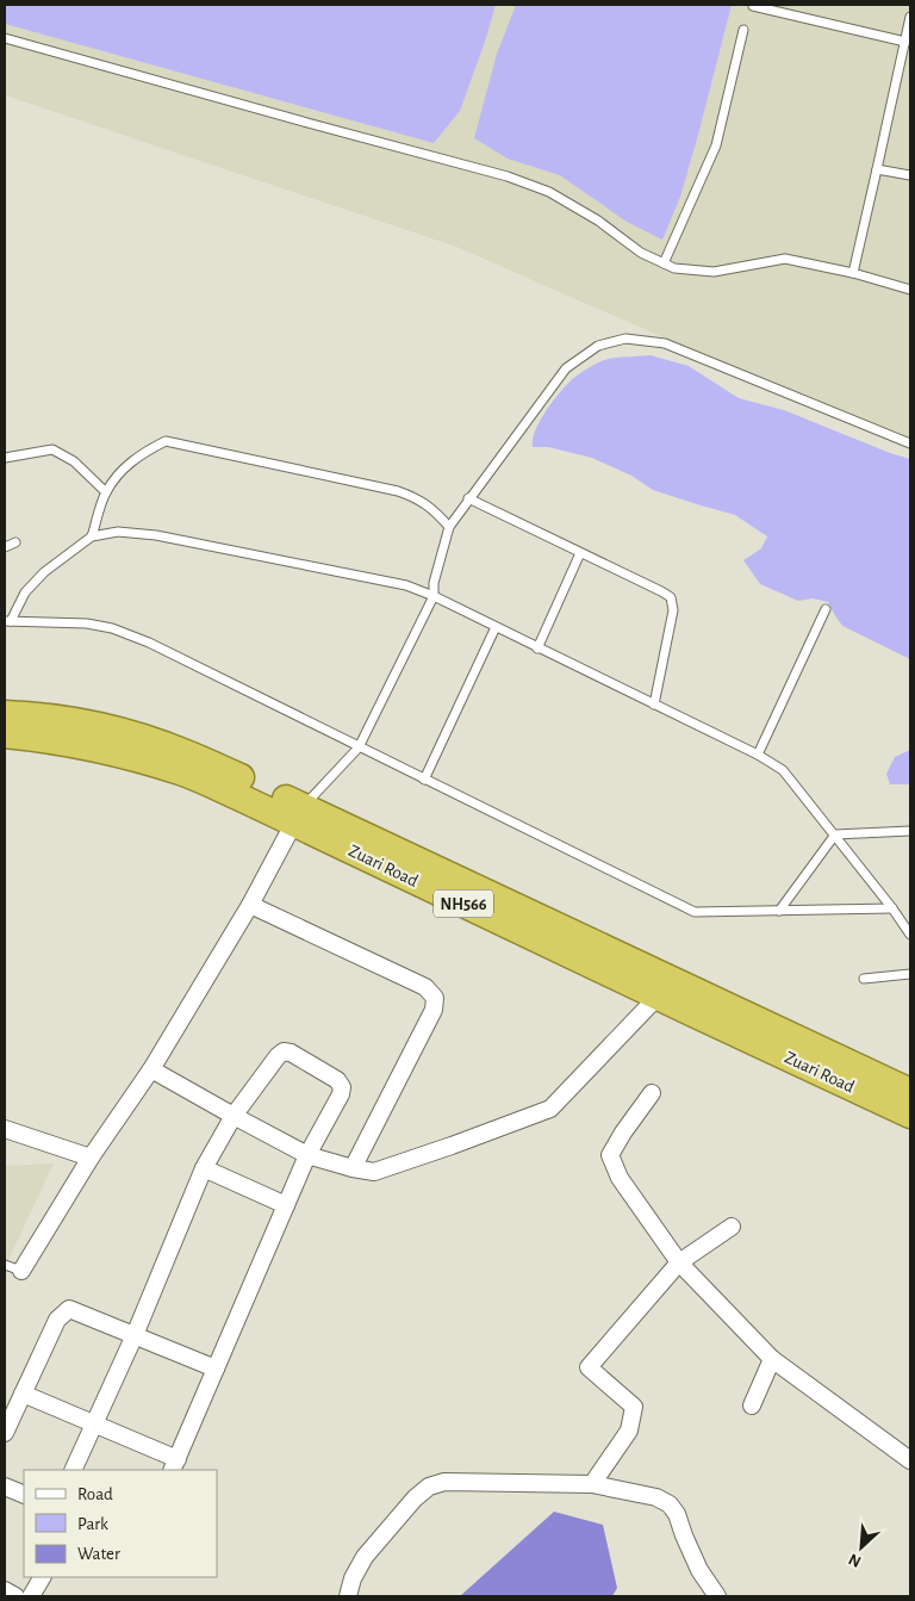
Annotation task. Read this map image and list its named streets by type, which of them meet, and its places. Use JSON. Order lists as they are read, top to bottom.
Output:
{
  "streets": {
    "highway": ["Zuari Road", "NH566"]
  },
  "legend": ["Road", "Park", "Water"],
  "north": "bottom left"
}
